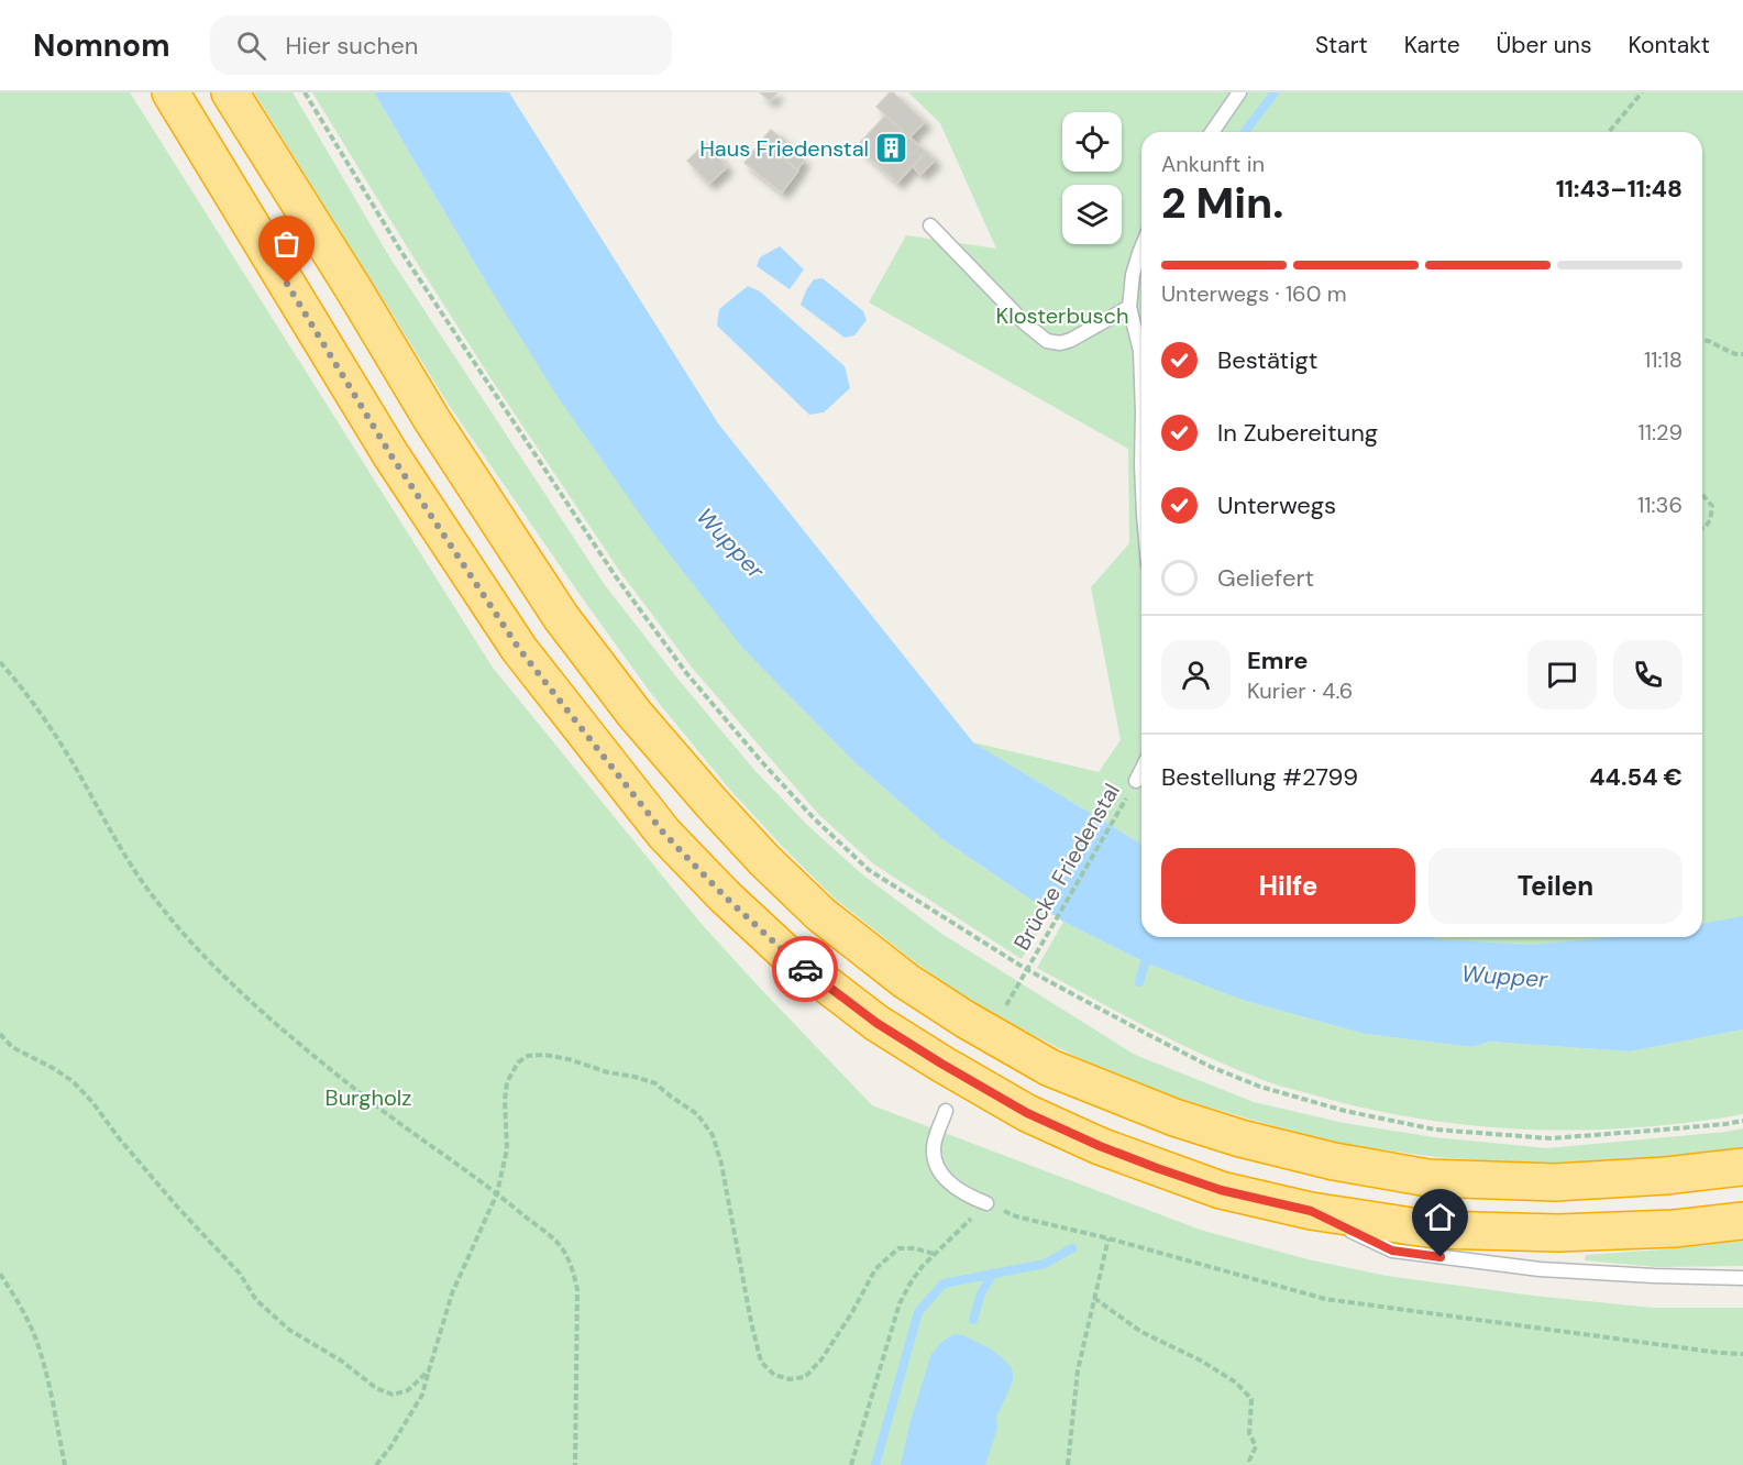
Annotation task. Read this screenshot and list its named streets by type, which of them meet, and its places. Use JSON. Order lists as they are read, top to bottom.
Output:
{
  "streets": {
    "path": ["Brücke Friedenstal"]
  },
  "water": ["Wupper"],
  "parks": ["Klosterbusch", "Burgholz"],
  "places": {
    "building": ["Haus Friedenstal"]
  },
  "page": {
    "header": "Nomnom",
    "search": "Hier suchen",
    "nav": [
      "Start",
      "Karte",
      "Über uns",
      "Kontakt"
    ],
    "heading": ["2 Min.", "Ankunft in", "11:43–11:48"],
    "panel": [
      "Emre",
      "Kurier · 4.6",
      "Bestellung #2799",
      "44.54 €"
    ],
    "bar": "Unterwegs · 160 m",
    "list": [
      ["Bestätigt", "11:18"],
      ["In Zubereitung", "11:29"],
      ["Unterwegs", "11:36"],
      "Geliefert"
    ],
    "buttons": ["Hilfe", "Teilen"]
  }
}
